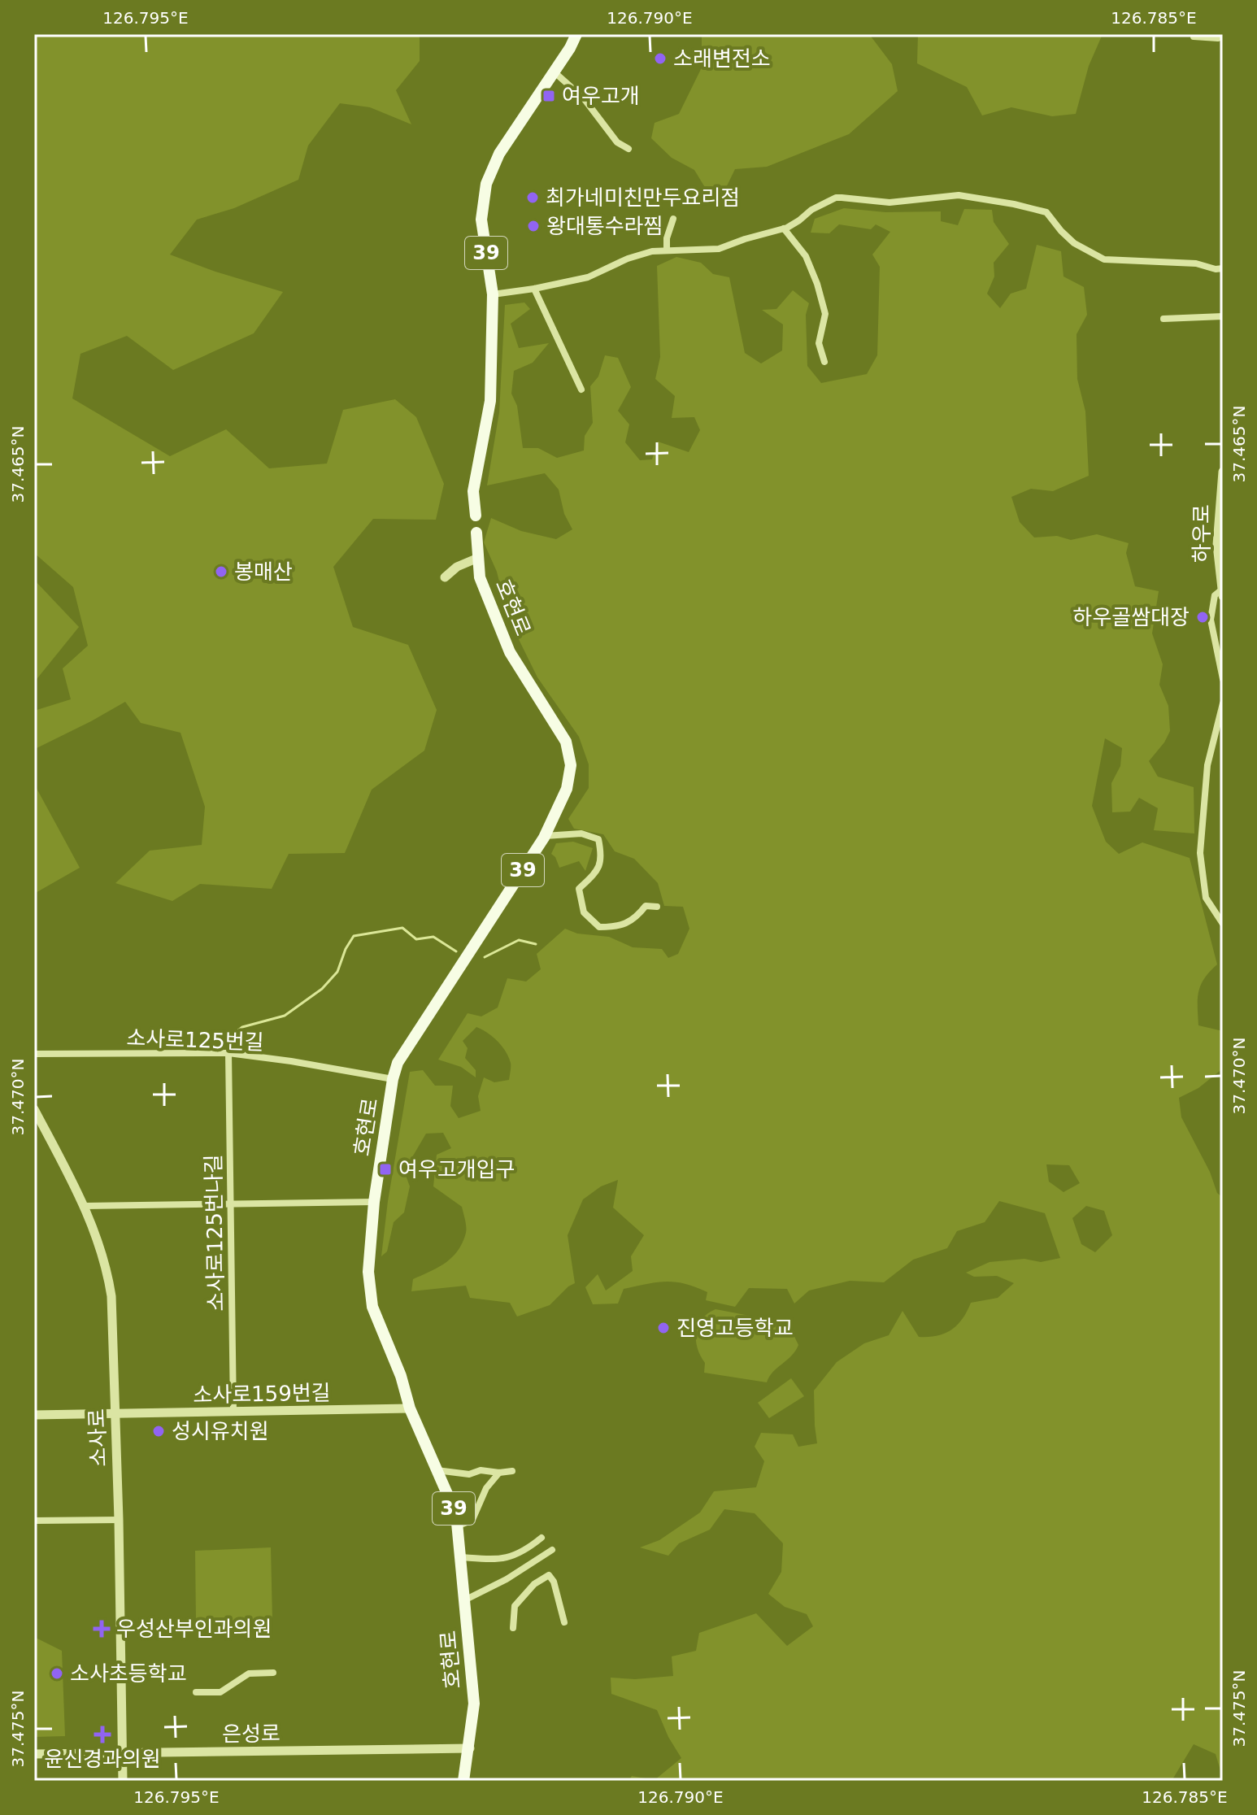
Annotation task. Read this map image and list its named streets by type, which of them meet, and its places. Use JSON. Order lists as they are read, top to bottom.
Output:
{
  "streets": {
    "main road": ["39", "호현로"],
    "street": [
      "하우로",
      "소사로125번길",
      "소사로125번나길",
      "소사로159번길",
      "소사로",
      "은성로"
    ]
  },
  "crossings": [
    ["호현로", "소사로125번길"],
    ["호현로", "소사로159번길"],
    ["호현로", "은성로"],
    ["소사로125번길", "소사로125번나길"],
    ["소사로125번나길", "소사로159번길"],
    ["소사로159번길", "소사로"],
    ["소사로", "은성로"]
  ],
  "places": {
    "other": [
      "소래변전소",
      "최가네미친만두요리점",
      "왕대통수라찜",
      "봉매산",
      "하우골쌈대장",
      "진영고등학교",
      "성시유치원",
      "소사초등학교"
    ],
    "transit": ["여우고개", "여우고개입구"],
    "health": ["우성산부인과의원", "윤신경과의원"]
  },
  "coordinates": [
    "126.795°E",
    "126.790°E",
    "126.785°E",
    "37.465°N",
    "37.470°N",
    "37.475°N"
  ]
}
